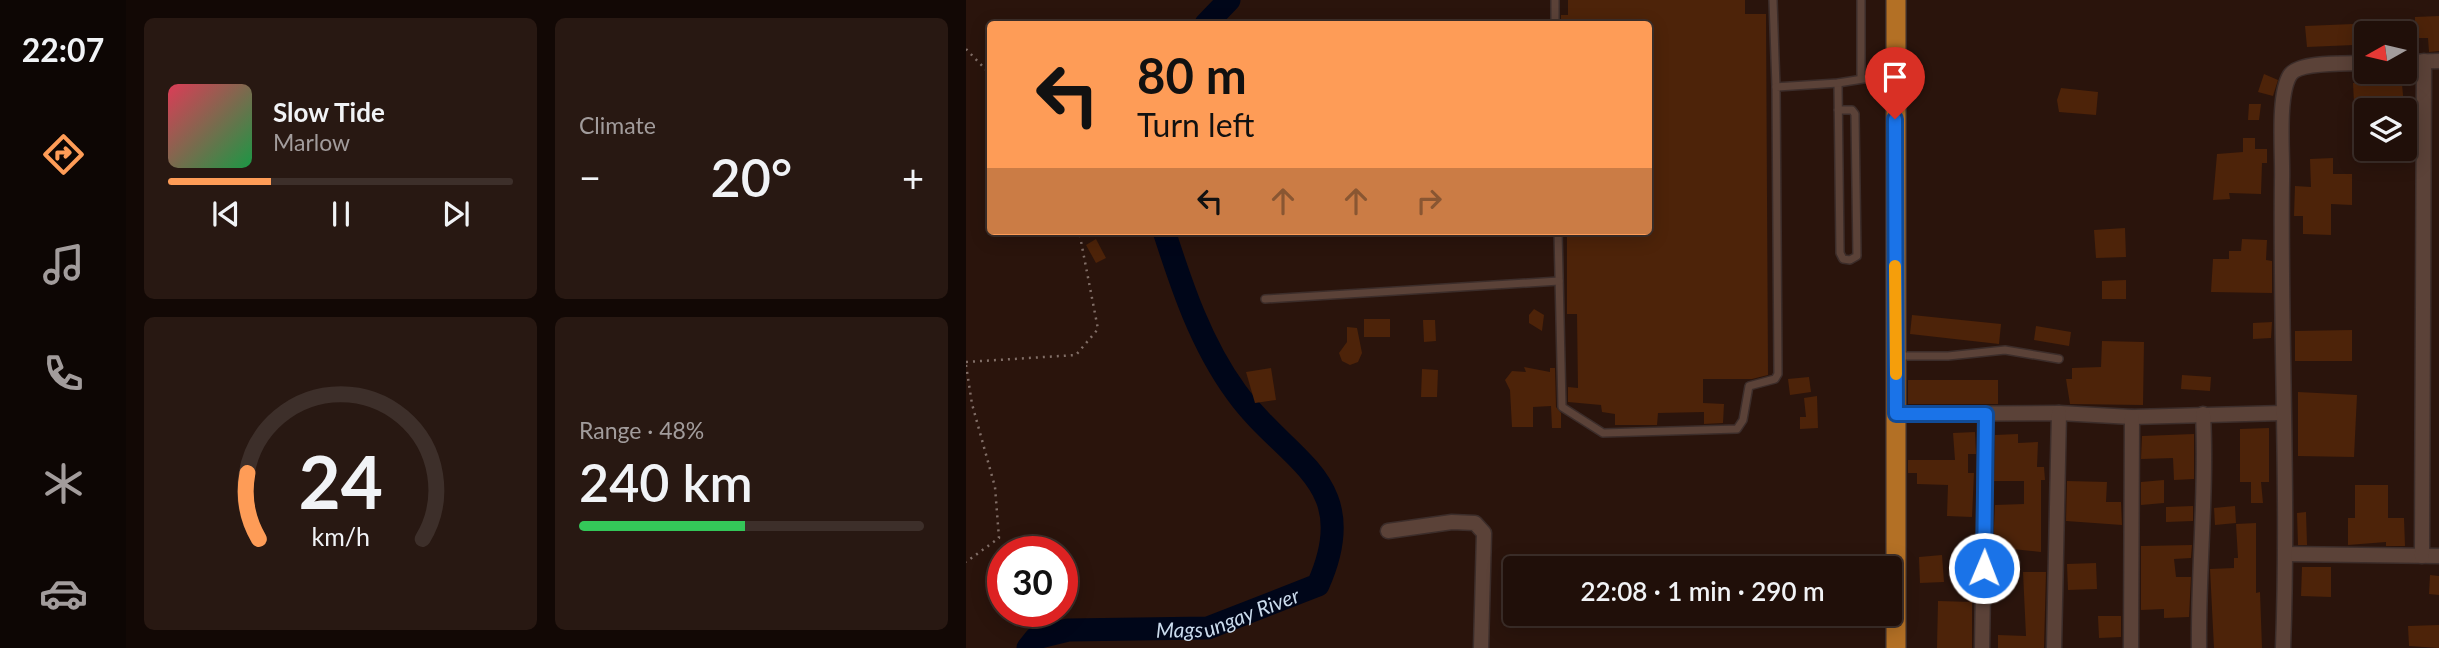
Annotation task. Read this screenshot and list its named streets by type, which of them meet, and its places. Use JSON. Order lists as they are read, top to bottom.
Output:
{
  "water": ["Magsungay River"],
  "north": "left",
  "page": {
    "tabs": "22:07",
    "tile": [
      "Climate",
      ["Range · 48%", "240 km"]
    ],
    "turn": ["80 m", "Turn left"],
    "song": ["Slow Tide", "Marlow"],
    "heat": ["−", "20°", "+"],
    "limit": "30",
    "trip": "22:08 · 1 min · 290 m",
    "gauge": ["24", "km/h"]
  }
}
